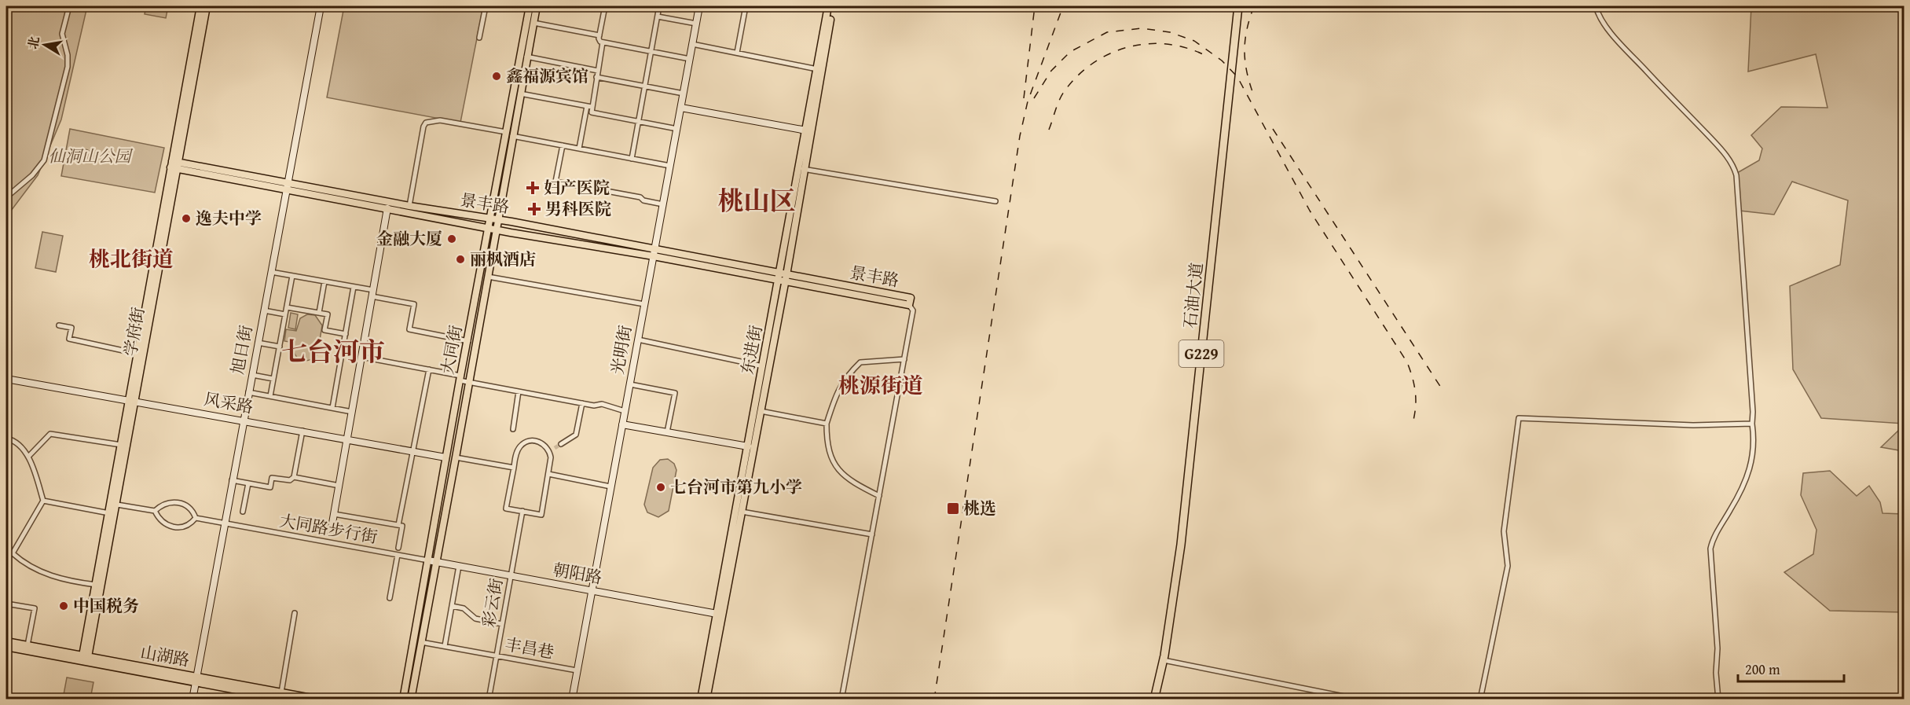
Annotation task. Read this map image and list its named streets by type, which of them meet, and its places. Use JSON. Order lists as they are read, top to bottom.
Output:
{
  "streets": {
    "highway": ["石油大道", "G229"],
    "main road": [
      "景丰路",
      "学府街",
      "旭日街",
      "大同街",
      "光明街",
      "东进街",
      "风采路",
      "朝阳路",
      "山湖路"
    ],
    "street": ["大同路步行街", "彩云街", "丰昌巷"]
  },
  "crossings": [
    ["景丰路", "学府街"],
    ["景丰路", "旭日街"],
    ["景丰路", "大同街"],
    ["景丰路", "光明街"],
    ["景丰路", "东进街"],
    ["学府街", "风采路"],
    ["学府街", "山湖路"],
    ["旭日街", "风采路"],
    ["旭日街", "大同路步行街"],
    ["旭日街", "山湖路"],
    ["大同街", "风采路"],
    ["大同街", "大同路步行街"],
    ["大同街", "朝阳路"],
    ["大同街", "丰昌巷"],
    ["光明街", "朝阳路"],
    ["光明街", "丰昌巷"],
    ["东进街", "朝阳路"],
    ["大同路步行街", "朝阳路"],
    ["朝阳路", "彩云街"],
    ["彩云街", "丰昌巷"]
  ],
  "districts": [
    "桃山区",
    "桃北街道",
    "七台河市",
    "桃源街道"
  ],
  "parks": ["仙洞山公园"],
  "places": {
    "other": [
      "鑫福源宾馆",
      "逸夫中学",
      "金融大厦",
      "丽枫酒店",
      "七台河市第九小学",
      "中国税务"
    ],
    "health": ["妇产医院", "男科医院"],
    "transit": ["桃选"]
  },
  "scale_bar": "200 m",
  "north": "left"
}
